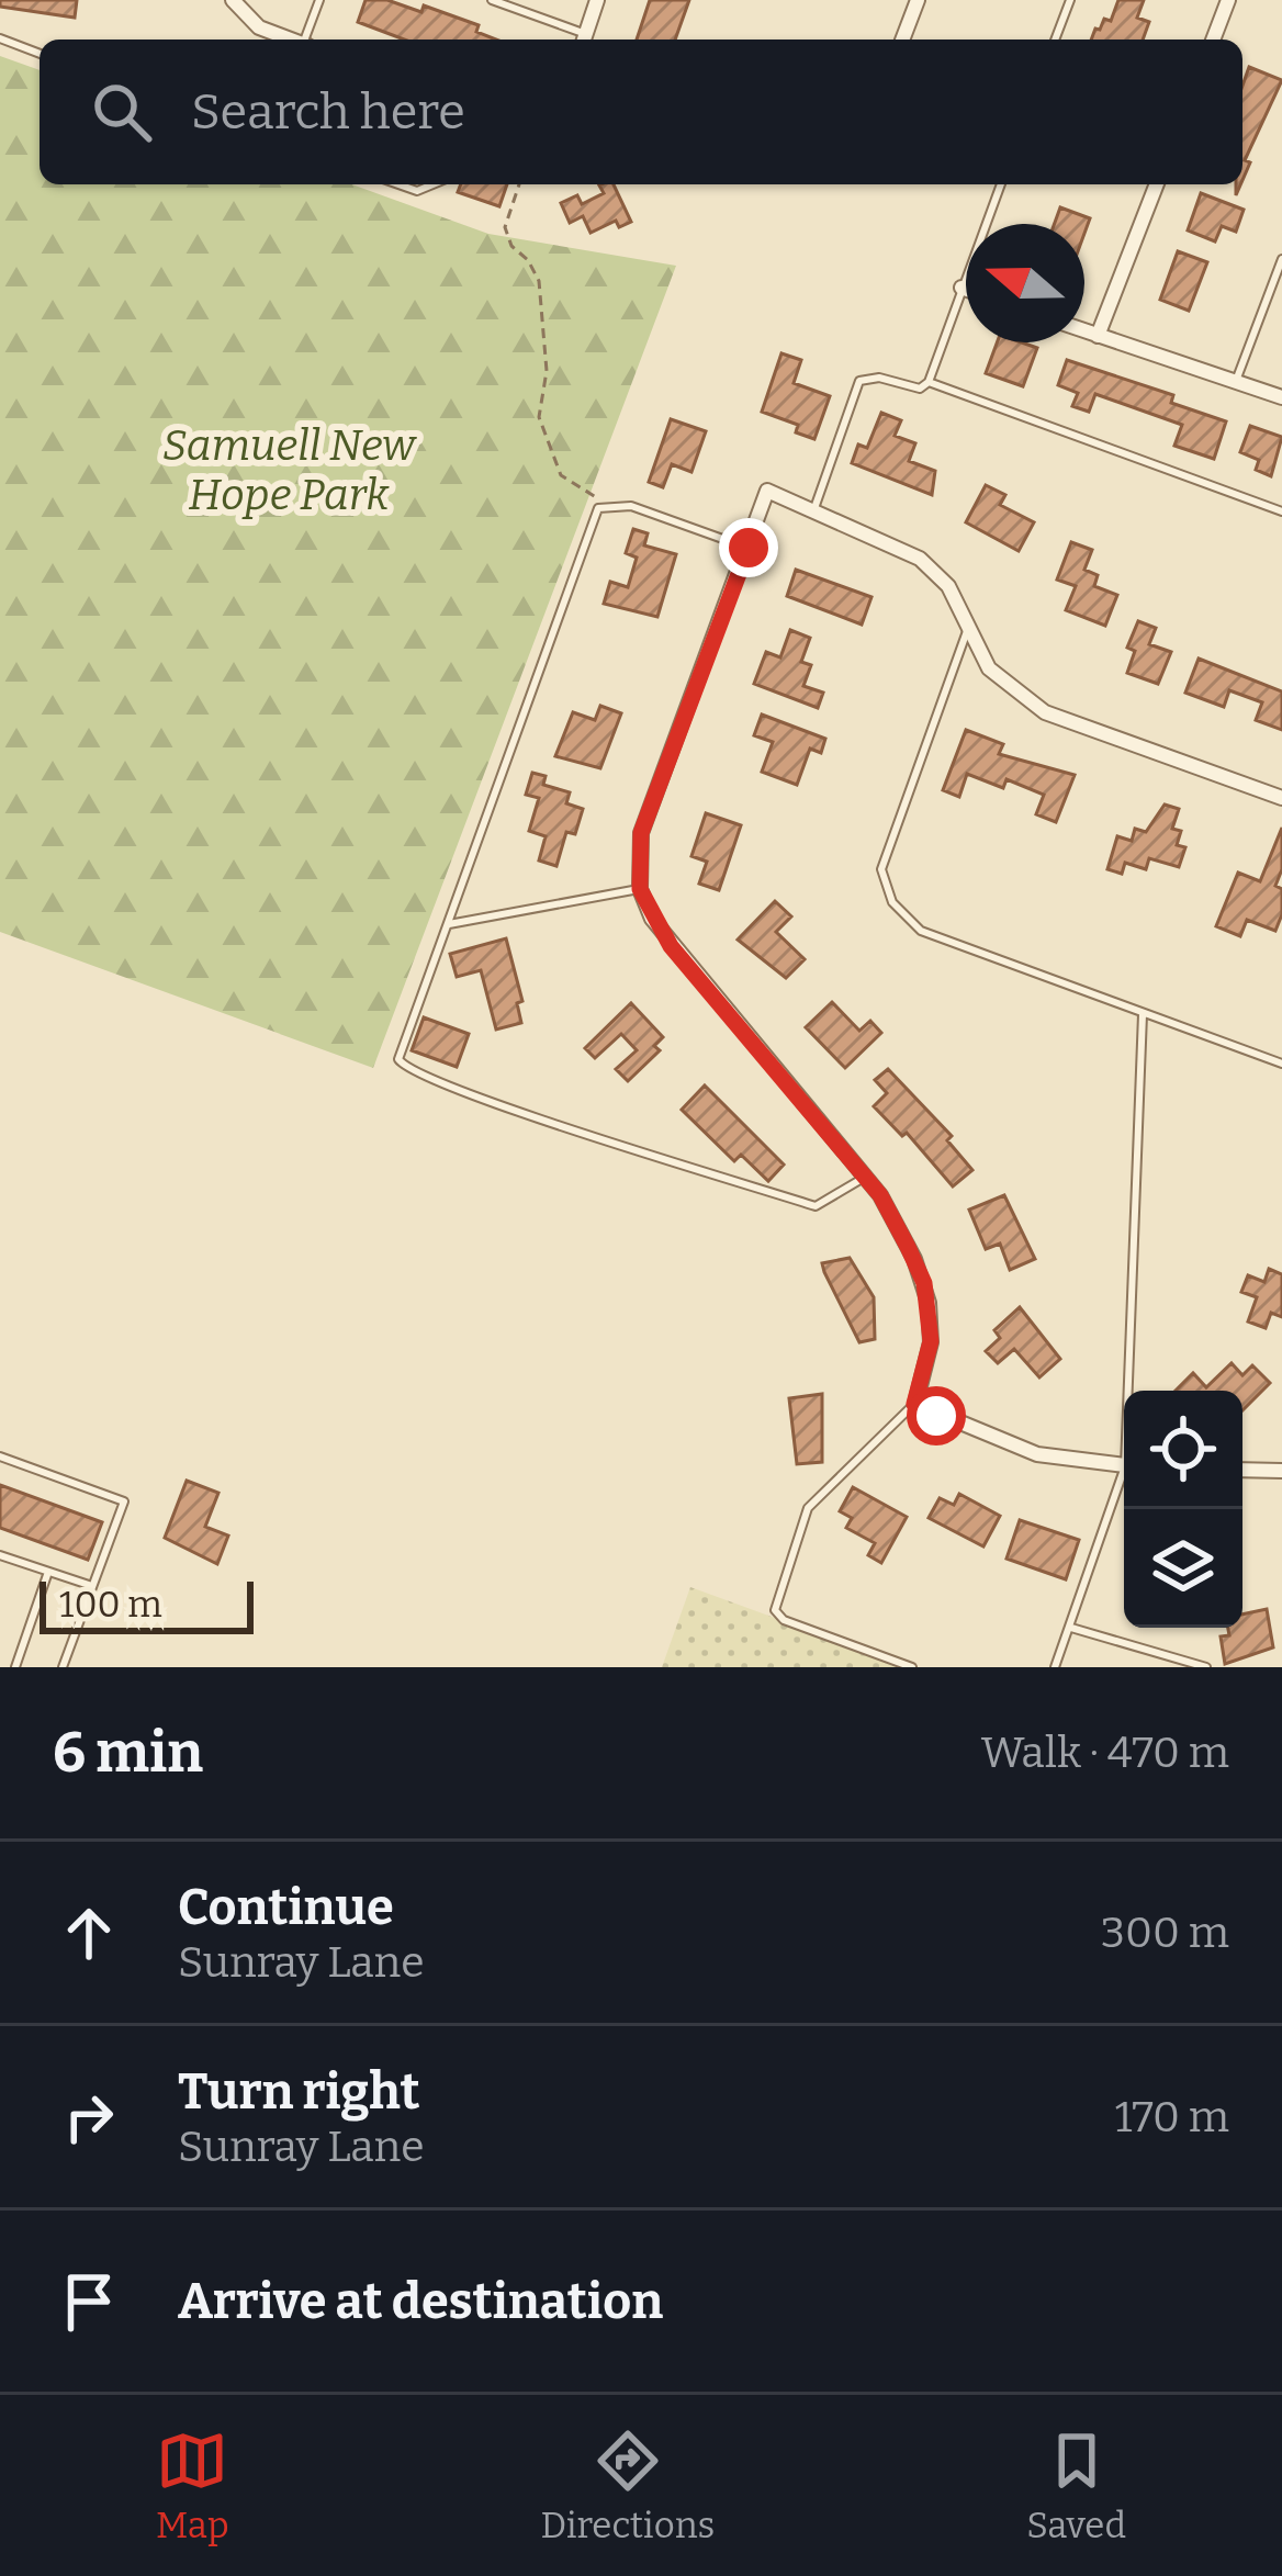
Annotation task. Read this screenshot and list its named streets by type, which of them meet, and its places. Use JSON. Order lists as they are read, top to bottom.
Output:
{
  "parks": ["Samuell New Hope Park"],
  "scale_bar": "100 m",
  "north": "left",
  "page": {
    "search": "Search here",
    "scale": "100 m",
    "heading": ["6 min", "Walk · 470 m"],
    "list": [
      ["Continue", "Sunray Lane", "300 m"],
      ["Turn right", "Sunray Lane", "170 m"],
      "Arrive at destination"
    ],
    "nav": ["Map", "Directions", "Saved"]
  }
}
